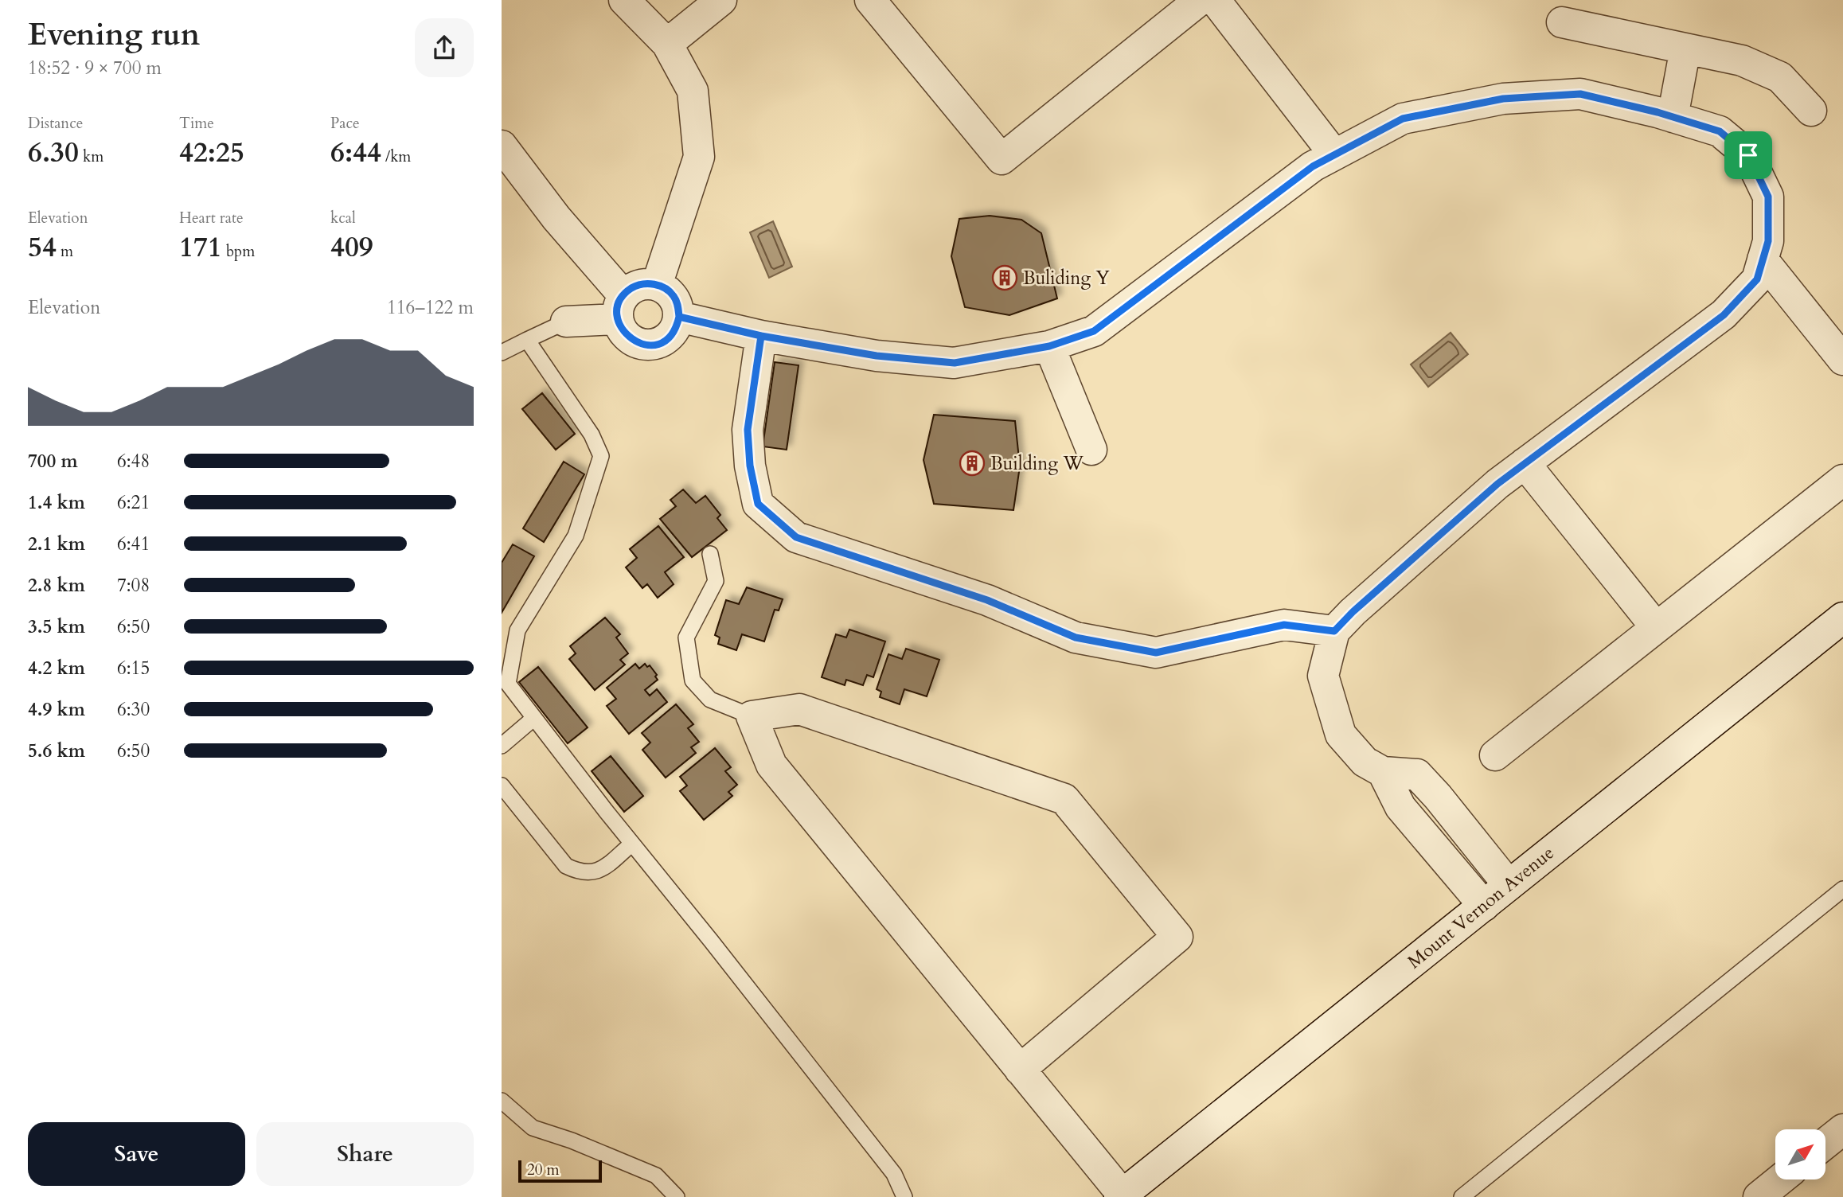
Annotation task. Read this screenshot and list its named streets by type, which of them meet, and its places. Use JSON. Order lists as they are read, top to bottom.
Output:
{
  "streets": {
    "street": ["Mount Vernon Avenue"]
  },
  "places": {
    "building": ["Buliding Y", "Building W"]
  },
  "scale_bar": "20 m",
  "north": "top right",
  "page": {
    "heading": ["Evening run", "18:52 · 9 × 700 m"],
    "stats": [
      ["Distance", "6.30 km"],
      ["Time", "42:25"],
      ["Pace", "6:44 /km"],
      ["Elevation", "54 m"],
      ["Heart rate", "171 bpm"],
      ["kcal", "409"]
    ],
    "chart": ["Elevation", "116–122 m"],
    "list": [
      {
        "name": "700 m",
        "note": "6:48"
      },
      {
        "name": "1.4 km",
        "note": "6:21"
      },
      {
        "name": "2.1 km",
        "note": "6:41"
      },
      {
        "name": "2.8 km",
        "note": "7:08"
      },
      {
        "name": "3.5 km",
        "note": "6:50"
      },
      {
        "name": "4.2 km",
        "note": "6:15"
      },
      {
        "name": "4.9 km",
        "note": "6:30"
      },
      {
        "name": "5.6 km",
        "note": "6:50"
      }
    ],
    "buttons": ["Save", "Share"],
    "scale": "20 m"
  }
}
